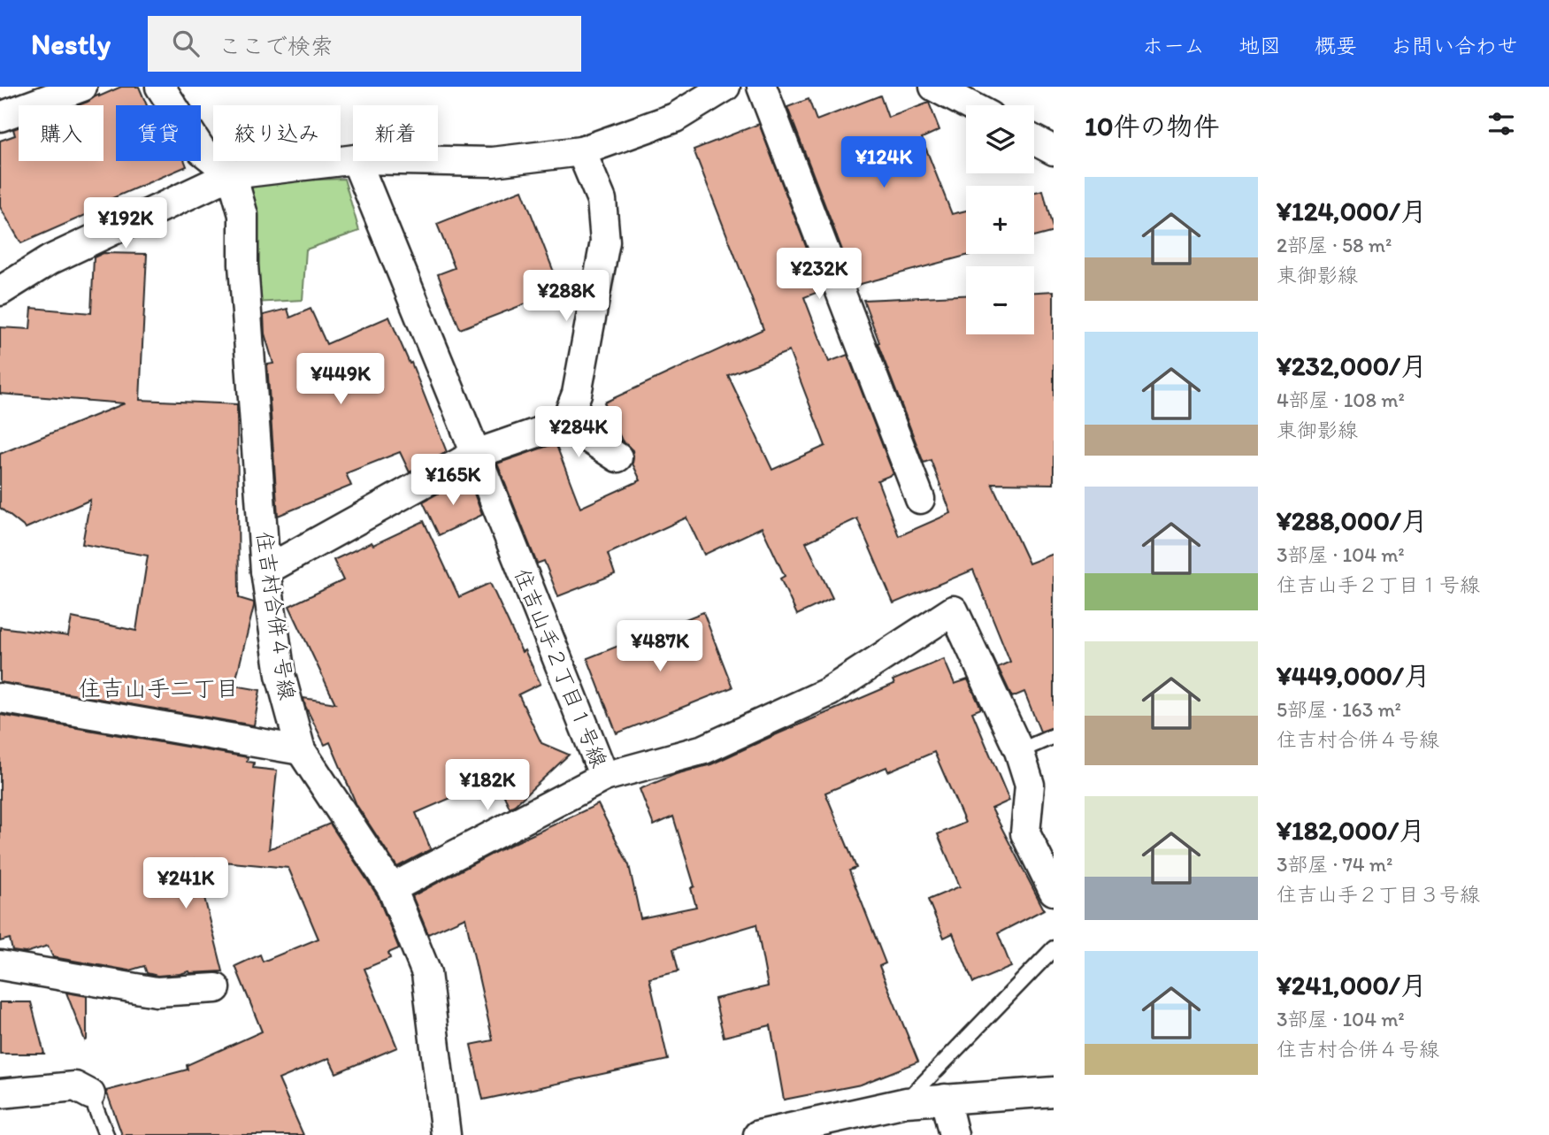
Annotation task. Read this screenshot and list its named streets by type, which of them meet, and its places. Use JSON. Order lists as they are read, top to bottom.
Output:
{
  "streets": {
    "street": ["住吉村合併４号線", "住吉山手２丁目１号線"]
  },
  "districts": ["住吉山手二丁目"],
  "page": {
    "header": "Nestly",
    "search": "ここで検索",
    "nav": [
      "ホーム",
      "地図",
      "概要",
      "お問い合わせ"
    ],
    "heading": "10件の物件",
    "map_buttons": ["+", "−"],
    "chip": [
      "購入",
      "賃貸",
      "絞り込み",
      "新着"
    ],
    "price": [
      "¥124K",
      "¥192K",
      "¥232K",
      "¥288K",
      "¥449K",
      "¥284K",
      "¥165K",
      "¥487K",
      "¥182K",
      "¥241K"
    ],
    "list": [
      {
        "name": "¥124,000/月",
        "note": "2部屋 · 58 m² · 東御影線"
      },
      {
        "name": "¥232,000/月",
        "note": "4部屋 · 108 m² · 東御影線"
      },
      {
        "name": "¥288,000/月",
        "note": "3部屋 · 104 m² · 住吉山手２丁目１号線"
      },
      {
        "name": "¥449,000/月",
        "note": "5部屋 · 163 m² · 住吉村合併４号線"
      },
      {
        "name": "¥182,000/月",
        "note": "3部屋 · 74 m² · 住吉山手２丁目３号線"
      },
      {
        "name": "¥241,000/月",
        "note": "3部屋 · 104 m² · 住吉村合併４号線"
      }
    ]
  }
}
